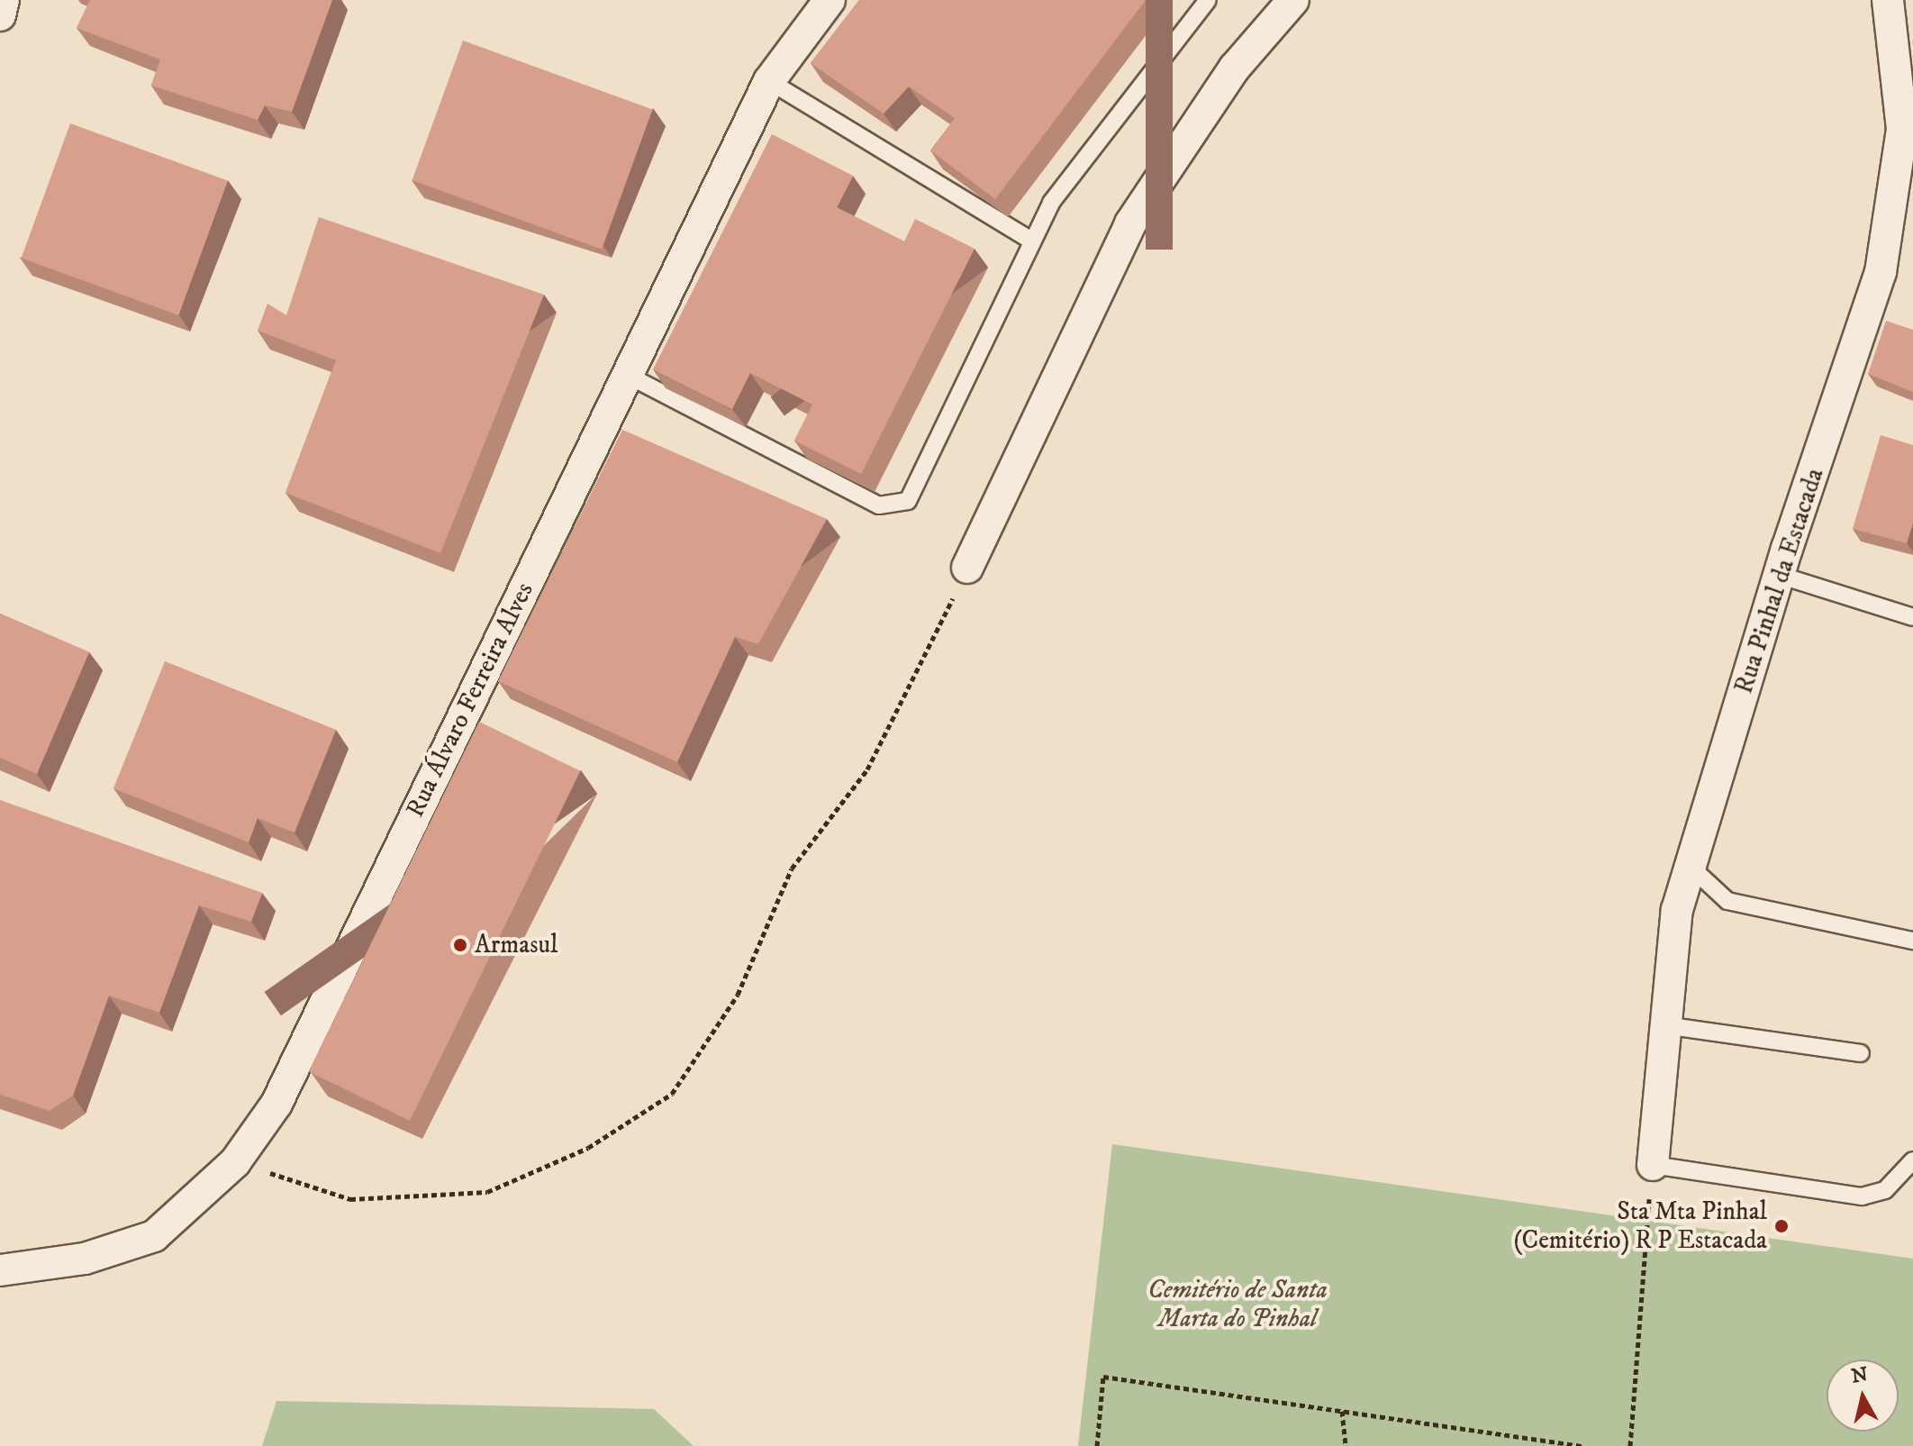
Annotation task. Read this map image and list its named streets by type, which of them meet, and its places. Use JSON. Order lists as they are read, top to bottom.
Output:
{
  "streets": {
    "street": ["Rua Pinhal da Estacada", "Rua Álvaro Ferreira Alves"]
  },
  "parks": ["Cemitério de Santa Marta do Pinhal"],
  "places": ["Armasul", "Sta Mta Pinhal (Cemitério) R P Estacada"],
  "north": "top"
}
